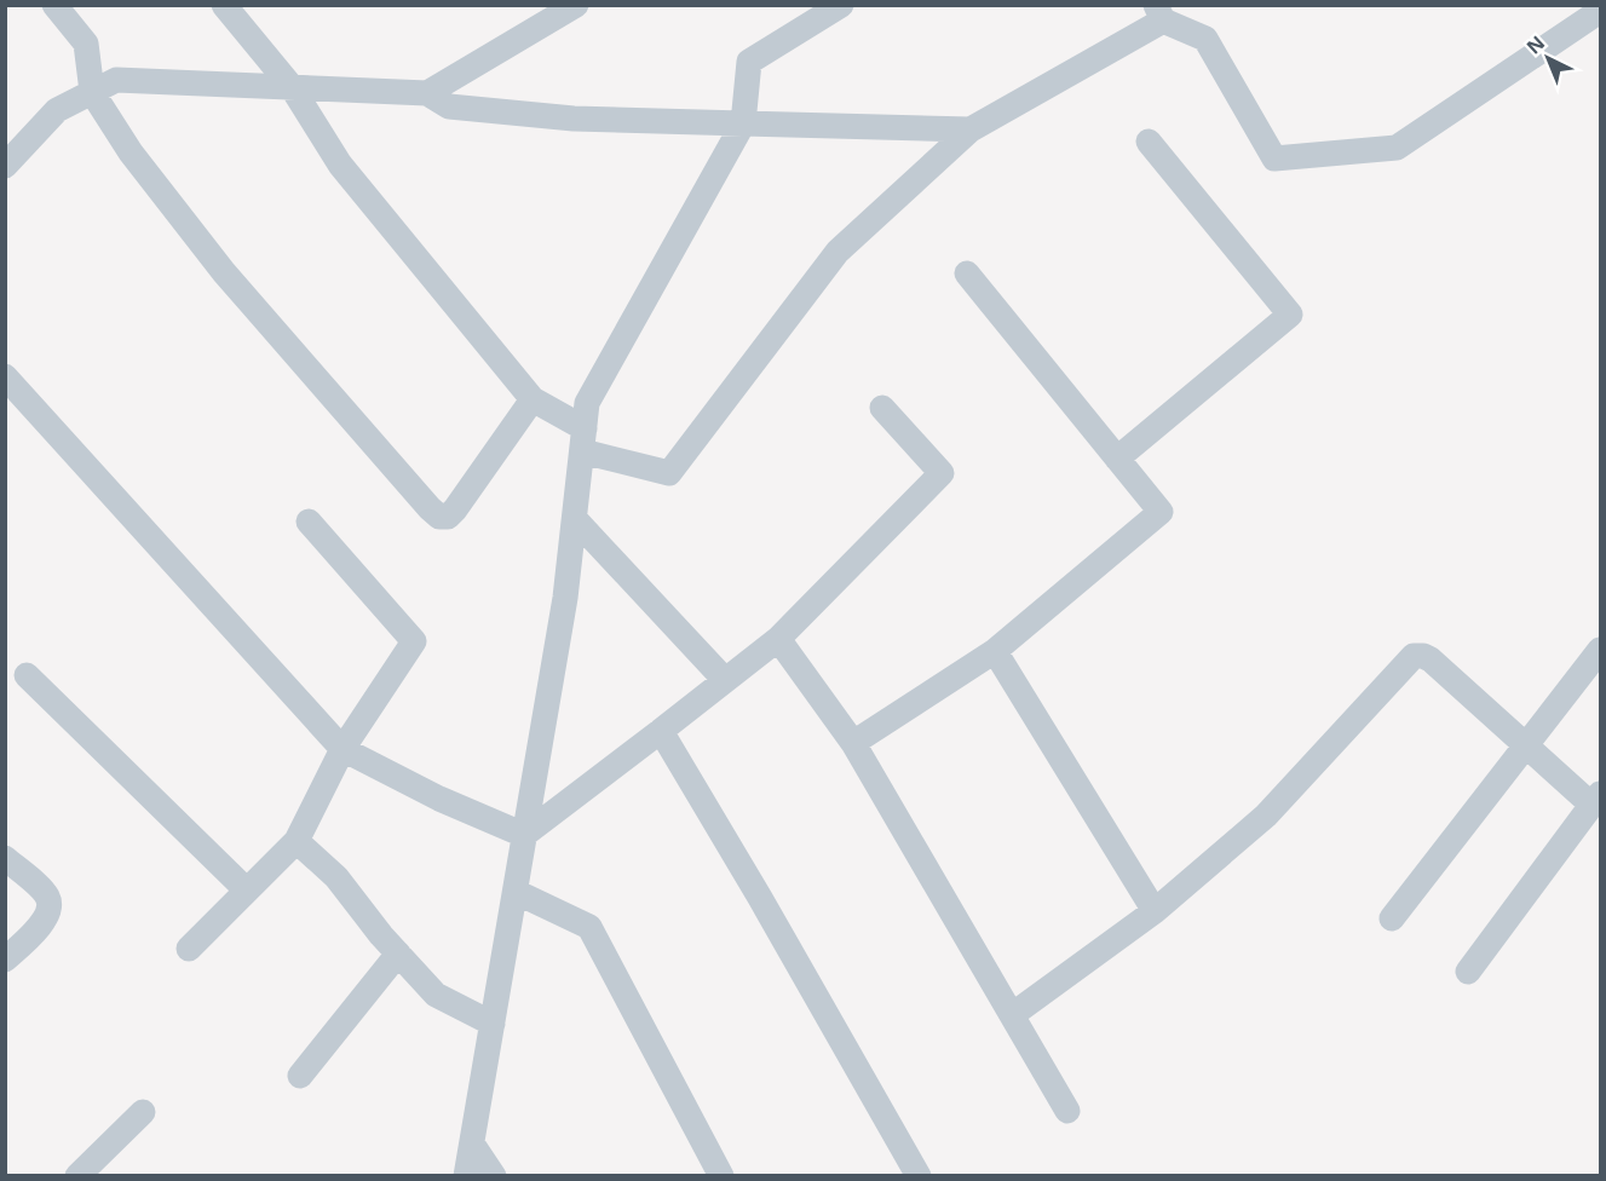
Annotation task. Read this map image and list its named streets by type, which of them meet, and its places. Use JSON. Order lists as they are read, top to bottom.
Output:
{
  "north": "top left"
}
